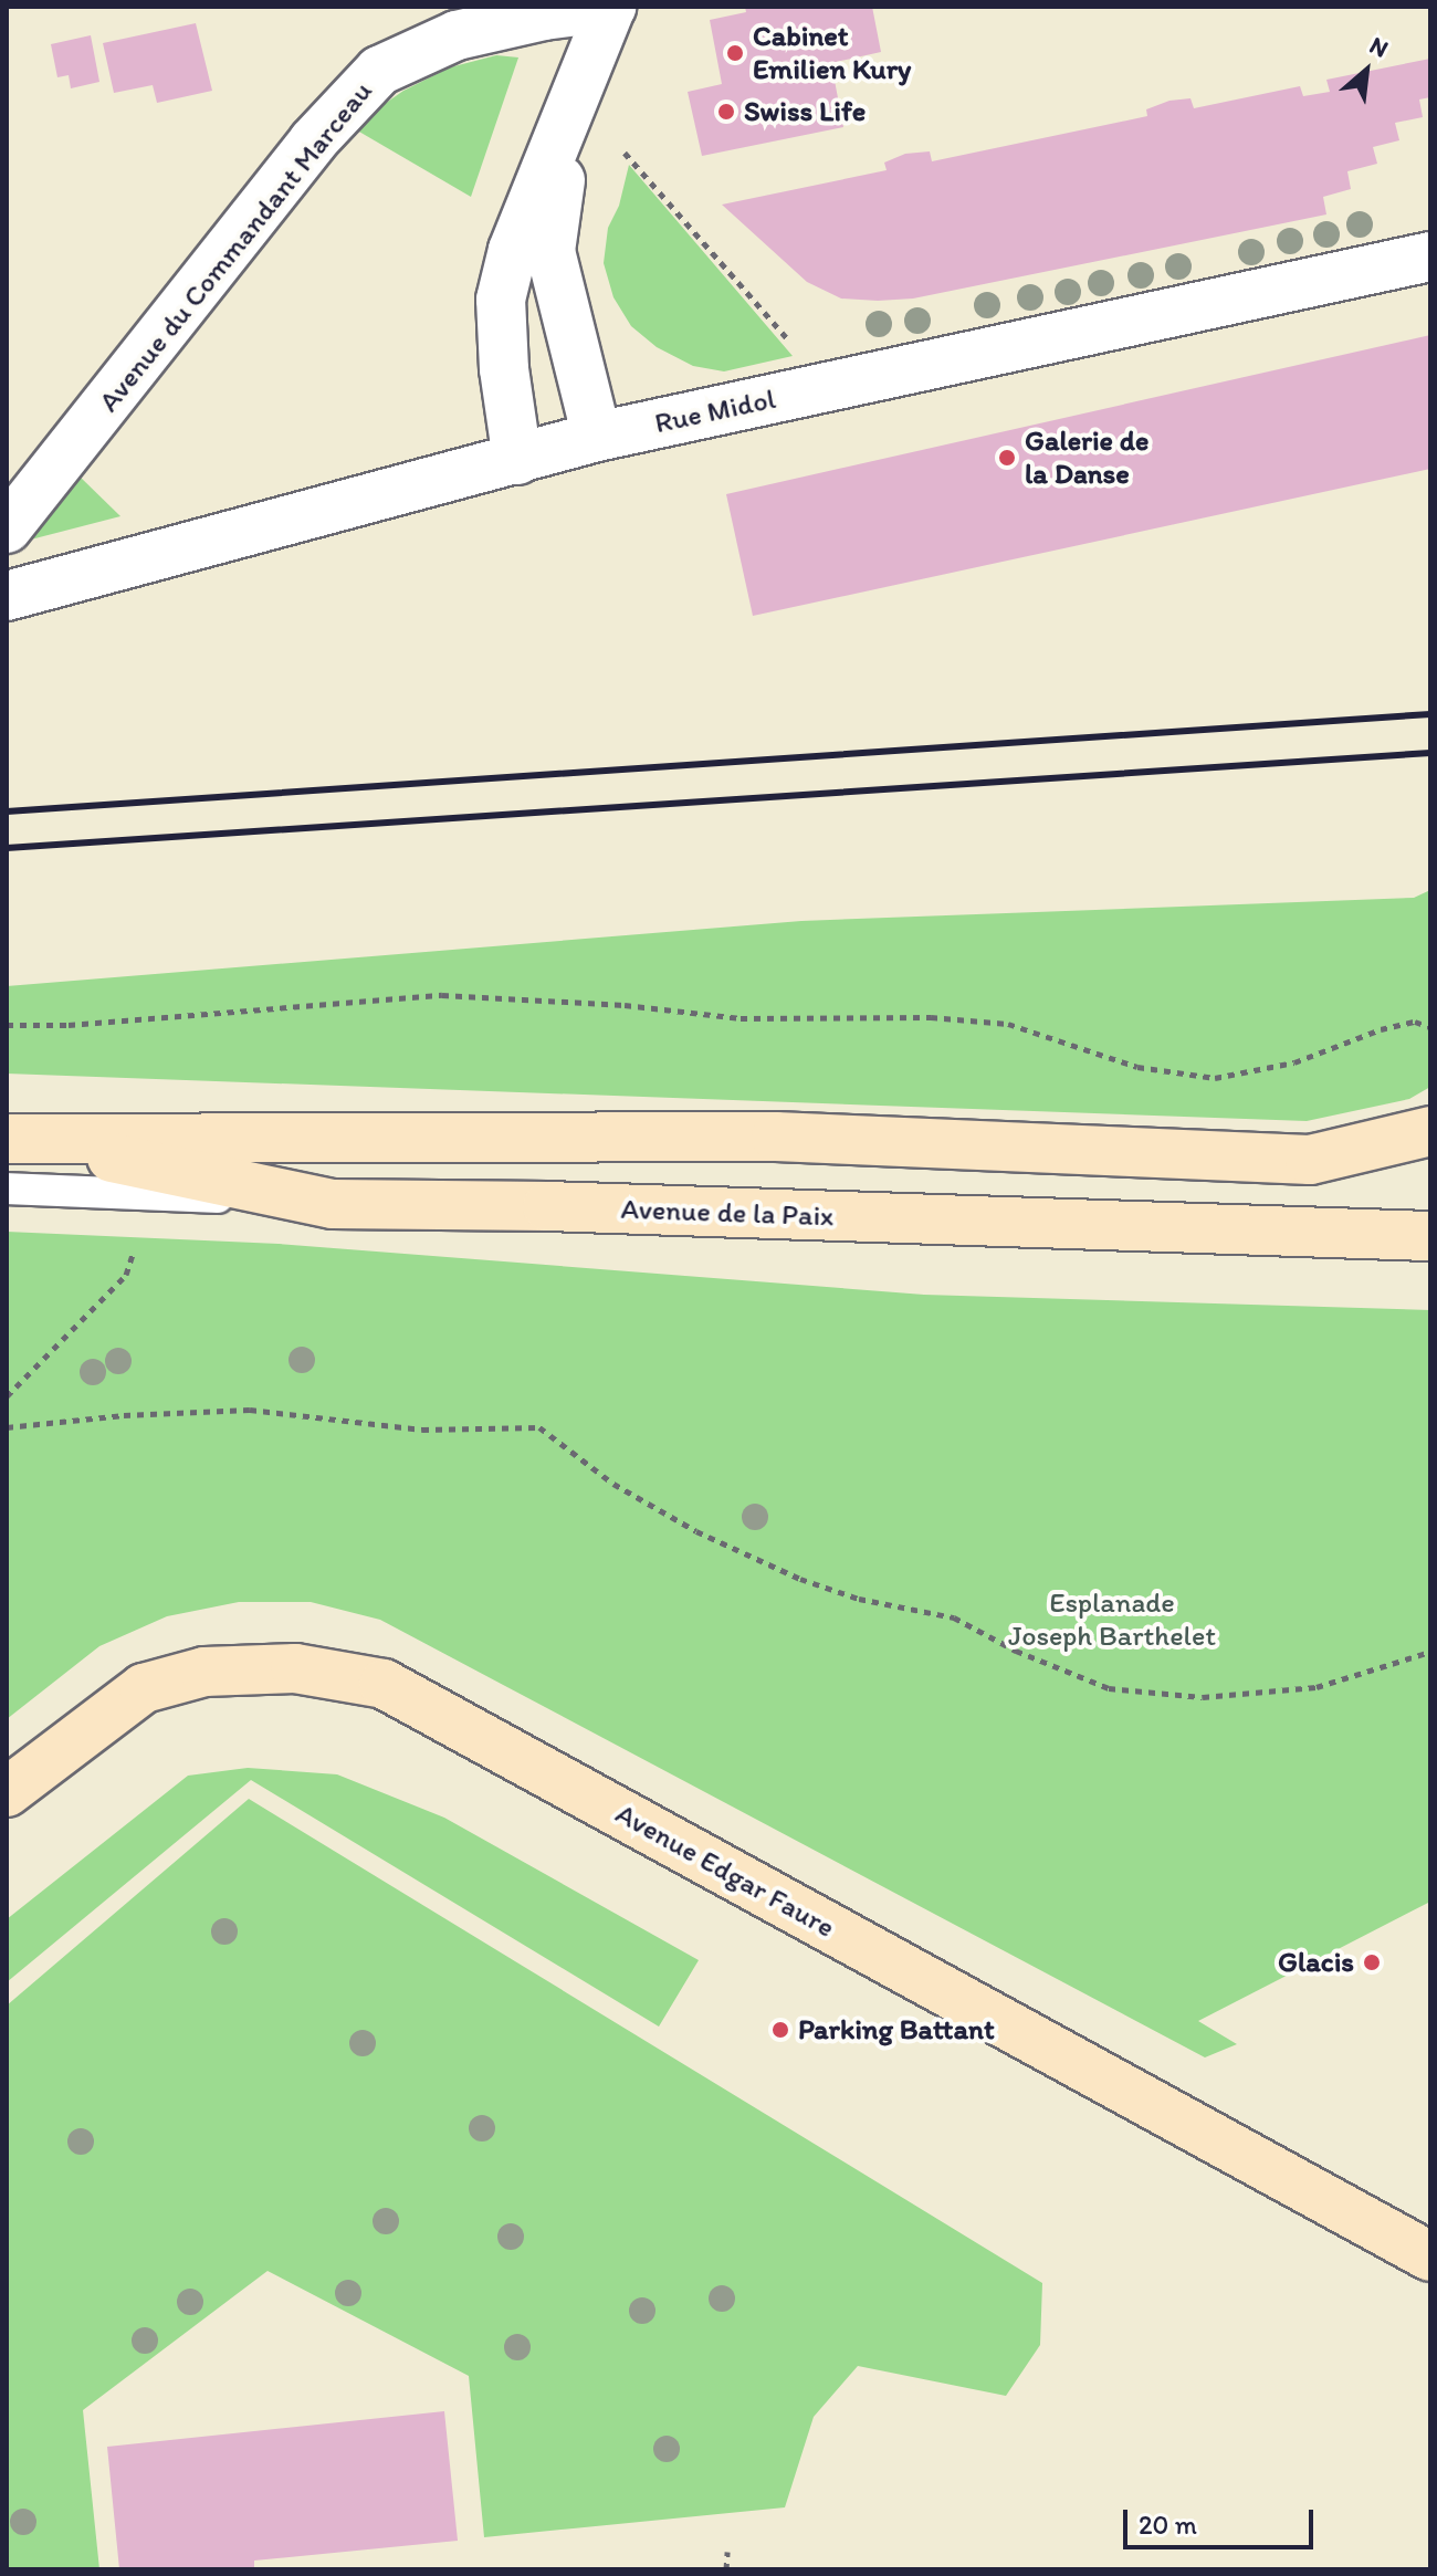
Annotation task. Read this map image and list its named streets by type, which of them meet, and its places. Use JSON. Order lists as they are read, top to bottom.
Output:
{
  "streets": {
    "main road": ["Avenue de la Paix", "Avenue Edgar Faure"],
    "street": ["Avenue du Commandant Marceau", "Rue Midol"]
  },
  "crossings": [
    ["Avenue du Commandant Marceau", "Rue Midol"]
  ],
  "parks": ["Esplanade Joseph Barthelet"],
  "places": [
    "Cabinet Emilien Kury",
    "Swiss Life",
    "Galerie de la Danse",
    "Glacis",
    "Parking Battant"
  ],
  "scale_bar": "20 m",
  "north": "top right"
}
